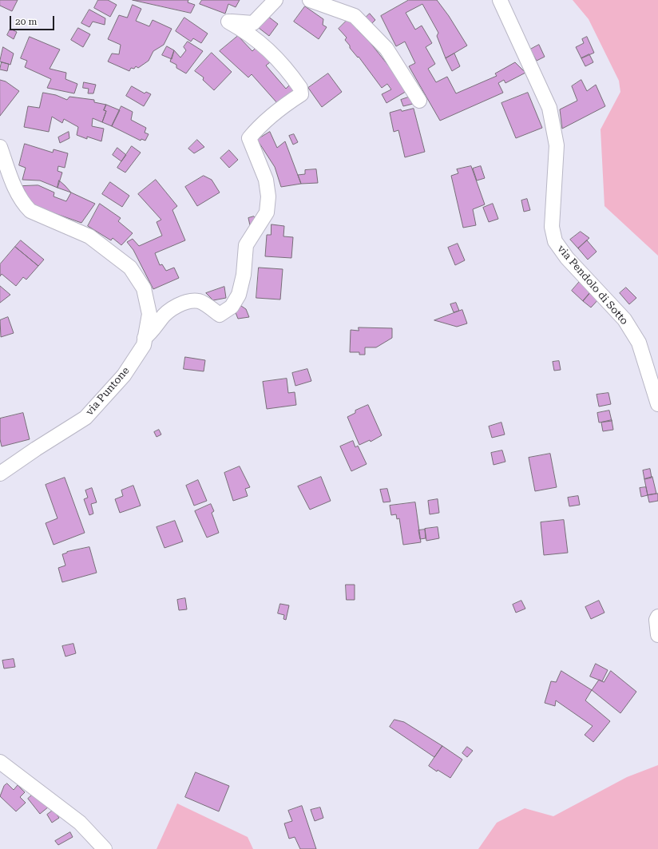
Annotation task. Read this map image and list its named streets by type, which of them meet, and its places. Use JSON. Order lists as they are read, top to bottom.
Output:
{
  "streets": {
    "street": ["via Pendolo di Sotto", "via Puntone"]
  },
  "scale_bar": "20 m"
}
